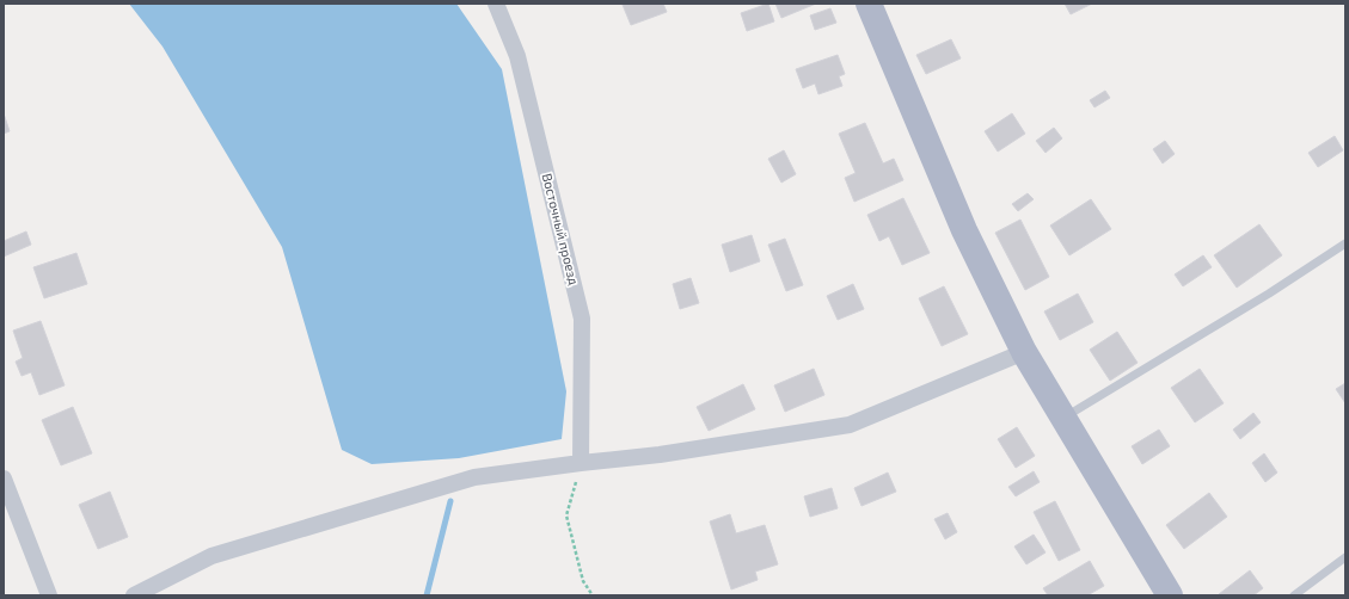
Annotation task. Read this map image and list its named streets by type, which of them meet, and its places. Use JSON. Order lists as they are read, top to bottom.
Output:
{
  "streets": {
    "street": ["Восточный проезд"]
  }
}
